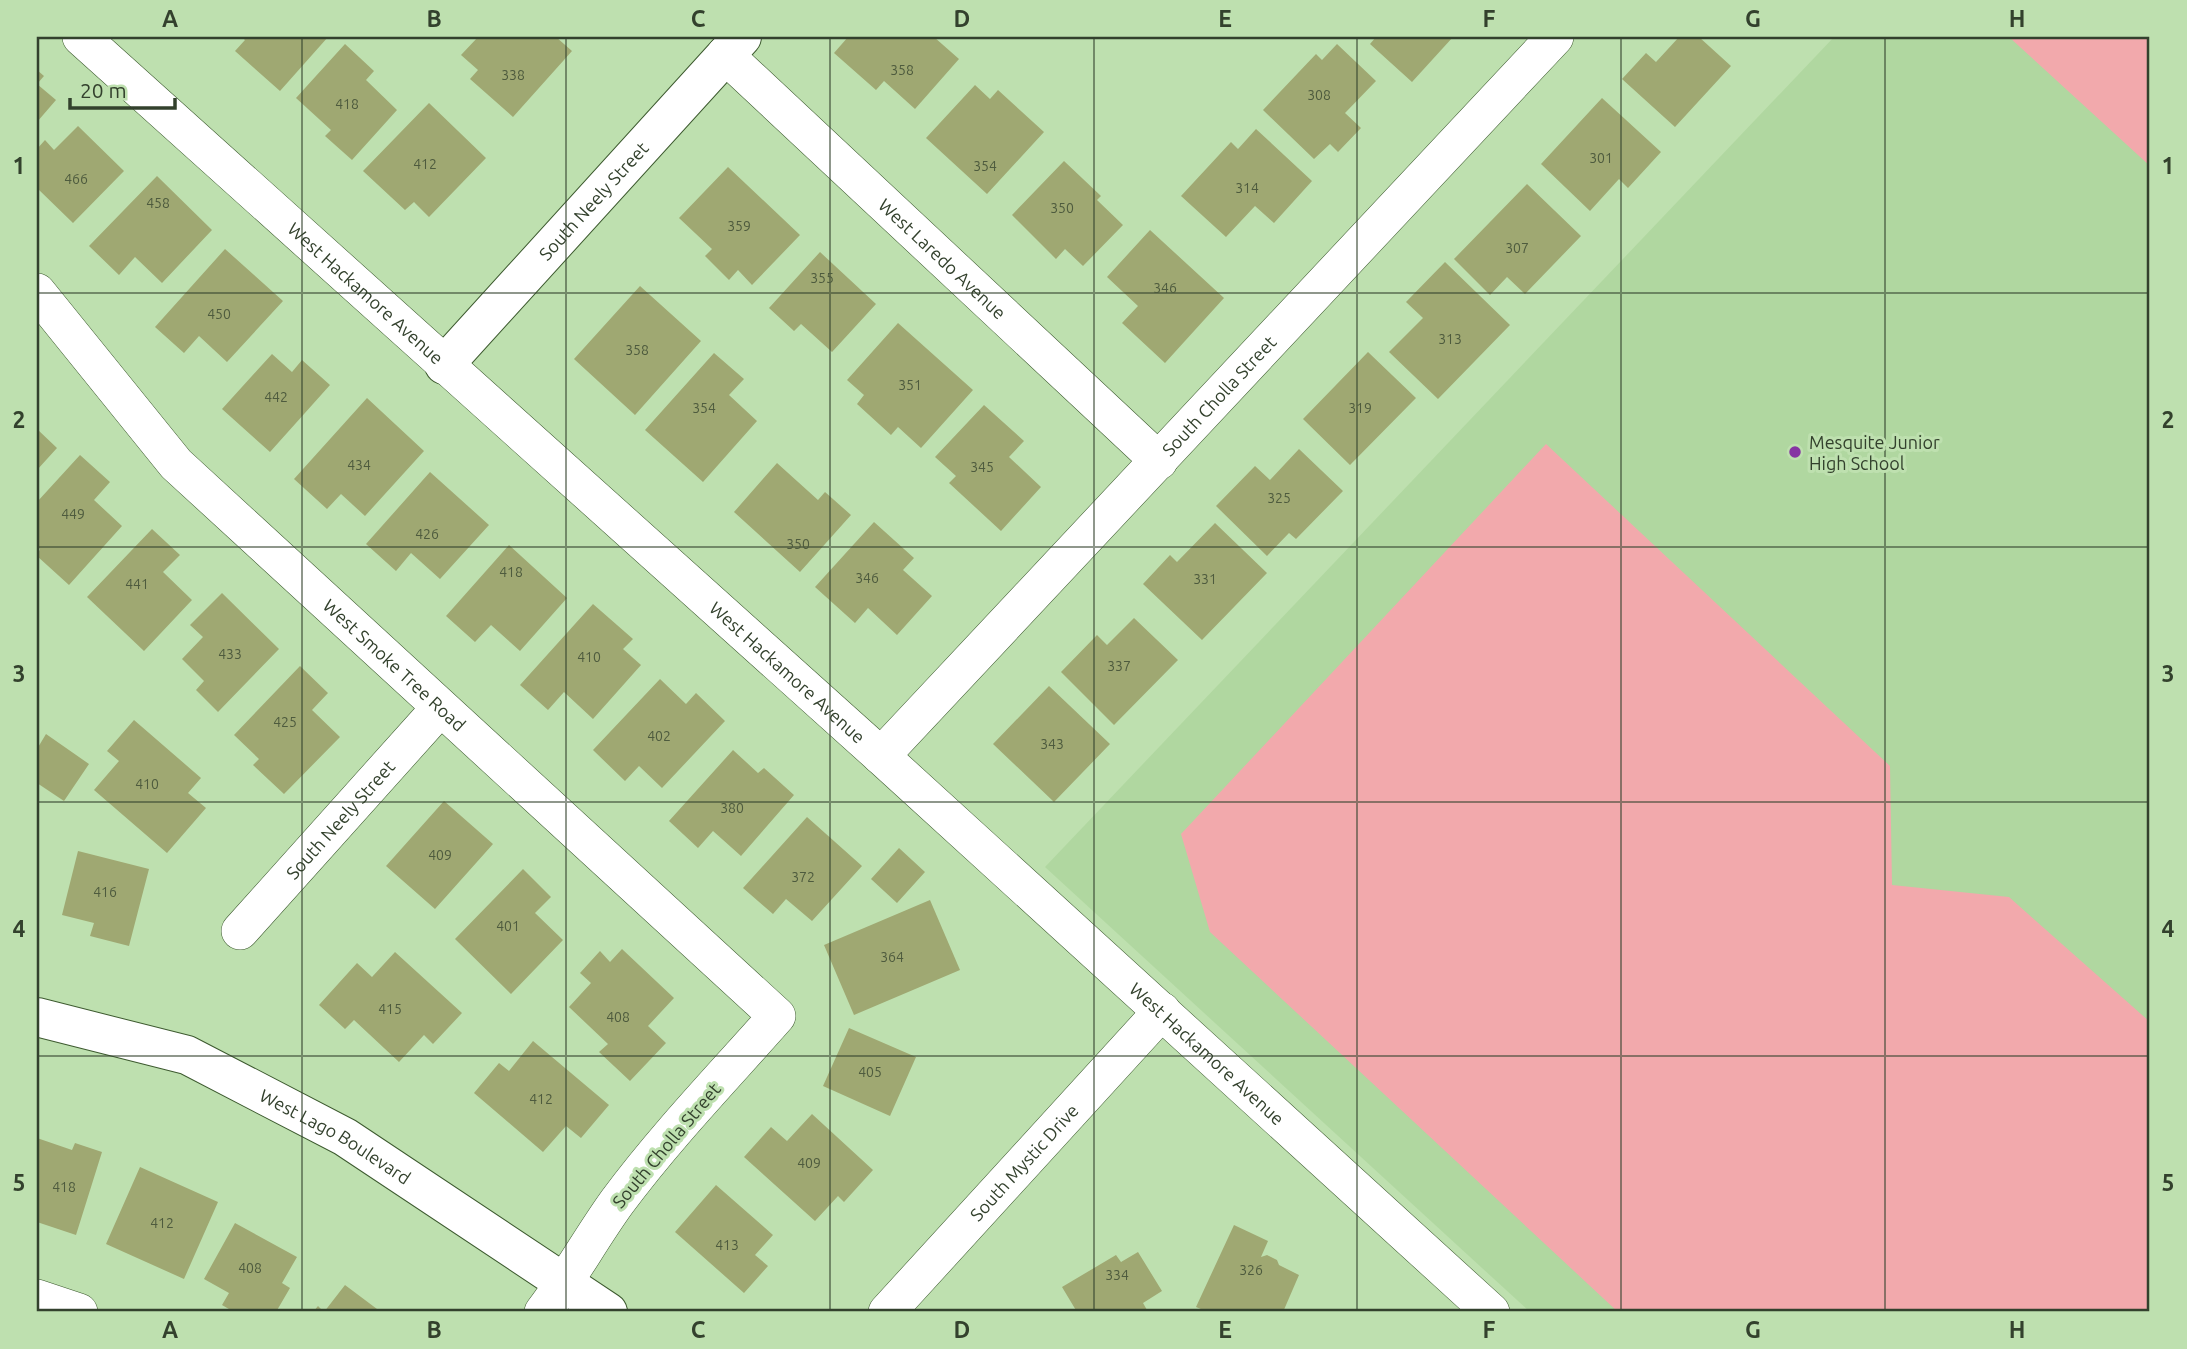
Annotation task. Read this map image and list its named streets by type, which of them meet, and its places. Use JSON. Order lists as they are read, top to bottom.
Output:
{
  "streets": {
    "street": [
      "South Neely Street",
      "West Laredo Avenue",
      "West Hackamore Avenue",
      "South Cholla Street",
      "West Smoke Tree Road",
      "West Lago Boulevard",
      "South Mystic Drive"
    ]
  },
  "crossings": [
    ["South Neely Street", "West Laredo Avenue"],
    ["South Neely Street", "West Hackamore Avenue"],
    ["South Neely Street", "West Smoke Tree Road"],
    ["West Laredo Avenue", "South Cholla Street"],
    ["West Hackamore Avenue", "South Cholla Street"],
    ["West Hackamore Avenue", "South Mystic Drive"],
    ["South Cholla Street", "West Smoke Tree Road"],
    ["South Cholla Street", "West Lago Boulevard"]
  ],
  "places": ["Mesquite Junior High School"],
  "house_numbers": [
    "358",
    "338",
    "308",
    "418",
    "301",
    "412",
    "354",
    "466",
    "314",
    "458",
    "350",
    "359",
    "307",
    "355",
    "346",
    "450",
    "313",
    "358",
    "351",
    "442",
    "354",
    "319",
    "434",
    "345",
    "325",
    "449",
    "426",
    "350",
    "418",
    "346",
    "331",
    "441",
    "433",
    "410",
    "337",
    "425",
    "402",
    "343",
    "410",
    "380",
    "409",
    "372",
    "416",
    "401",
    "364",
    "415",
    "408",
    "405",
    "412",
    "409",
    "418",
    "412",
    "413",
    "408",
    "326",
    "334"
  ],
  "scale_bar": "20 m",
  "grid": {
    "columns": [
      "A",
      "B",
      "C",
      "D",
      "E",
      "F",
      "G",
      "H"
    ],
    "rows": [
      "1",
      "2",
      "3",
      "4",
      "5"
    ]
  }
}
